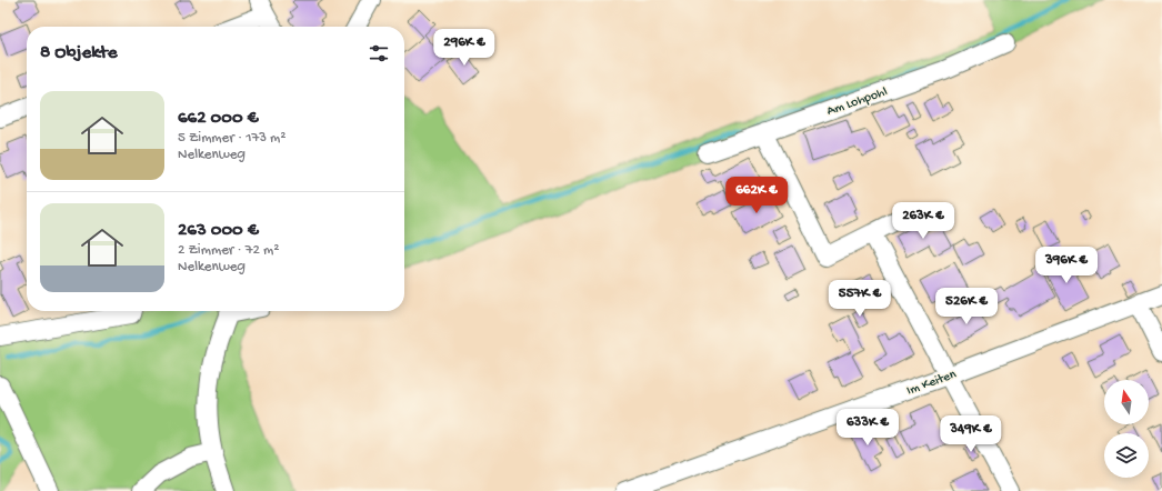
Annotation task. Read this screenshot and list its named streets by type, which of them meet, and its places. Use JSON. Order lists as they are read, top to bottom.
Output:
{
  "streets": {
    "street": ["Am Lohpohl", "Im Keiten"]
  },
  "north": "top",
  "page": {
    "heading": "8 Objekte",
    "price": [
      "296K €",
      "662K €",
      "263K €",
      "396K €",
      "557K €",
      "526K €",
      "633K €",
      "349K €"
    ],
    "list": [
      {
        "name": "662 000 €",
        "note": "5 Zimmer · 173 m² · Nelkenweg"
      },
      {
        "name": "263 000 €",
        "note": "2 Zimmer · 72 m² · Nelkenweg"
      }
    ]
  }
}
